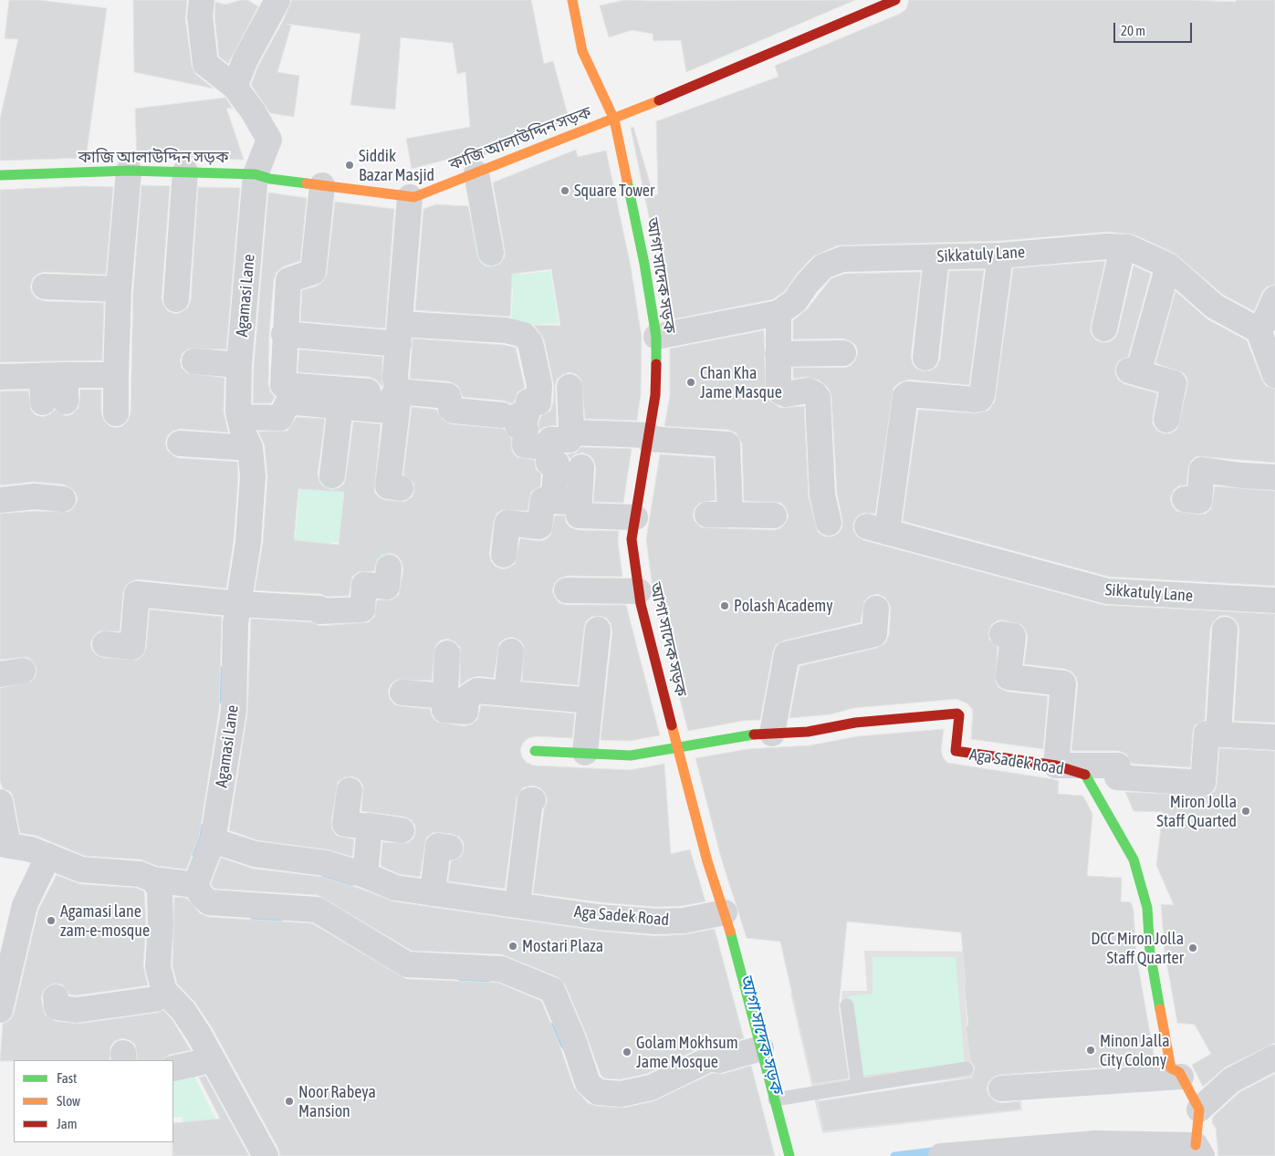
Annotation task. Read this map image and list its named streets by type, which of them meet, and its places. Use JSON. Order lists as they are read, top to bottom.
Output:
{
  "streets": {
    "street": [
      "কাজি আলাউদ্দিন সড়ক",
      "Sikkatuly Lane",
      "আগা সাদেক সড়ক",
      "Agamasi Lane",
      "Aga Sadek Road"
    ]
  },
  "crossings": [
    ["কাজি আলাউদ্দিন সড়ক", "আগা সাদেক সড়ক"],
    ["কাজি আলাউদ্দিন সড়ক", "Agamasi Lane"],
    ["Sikkatuly Lane", "আগা সাদেক সড়ক"],
    ["আগা সাদেক সড়ক", "Aga Sadek Road"],
    ["Agamasi Lane", "Aga Sadek Road"]
  ],
  "water": ["আগা সাদেক সড়ক"],
  "places": [
    "Siddik Bazar Masjid",
    "Square Tower",
    "Chan Kha Jame Masque",
    "Polash Academy",
    "Miron Jolla Staff Quarted",
    "Agamasi lane zam-e-mosque",
    "Mostari Plaza",
    "DCC Miron Jolla Staff Quarter",
    "Minon Jalla City Colony",
    "Golam Mokhsum Jame Mosque",
    "Noor Rabeya Mansion"
  ],
  "legend": ["Fast", "Slow", "Jam"],
  "scale_bar": "20 m"
}
